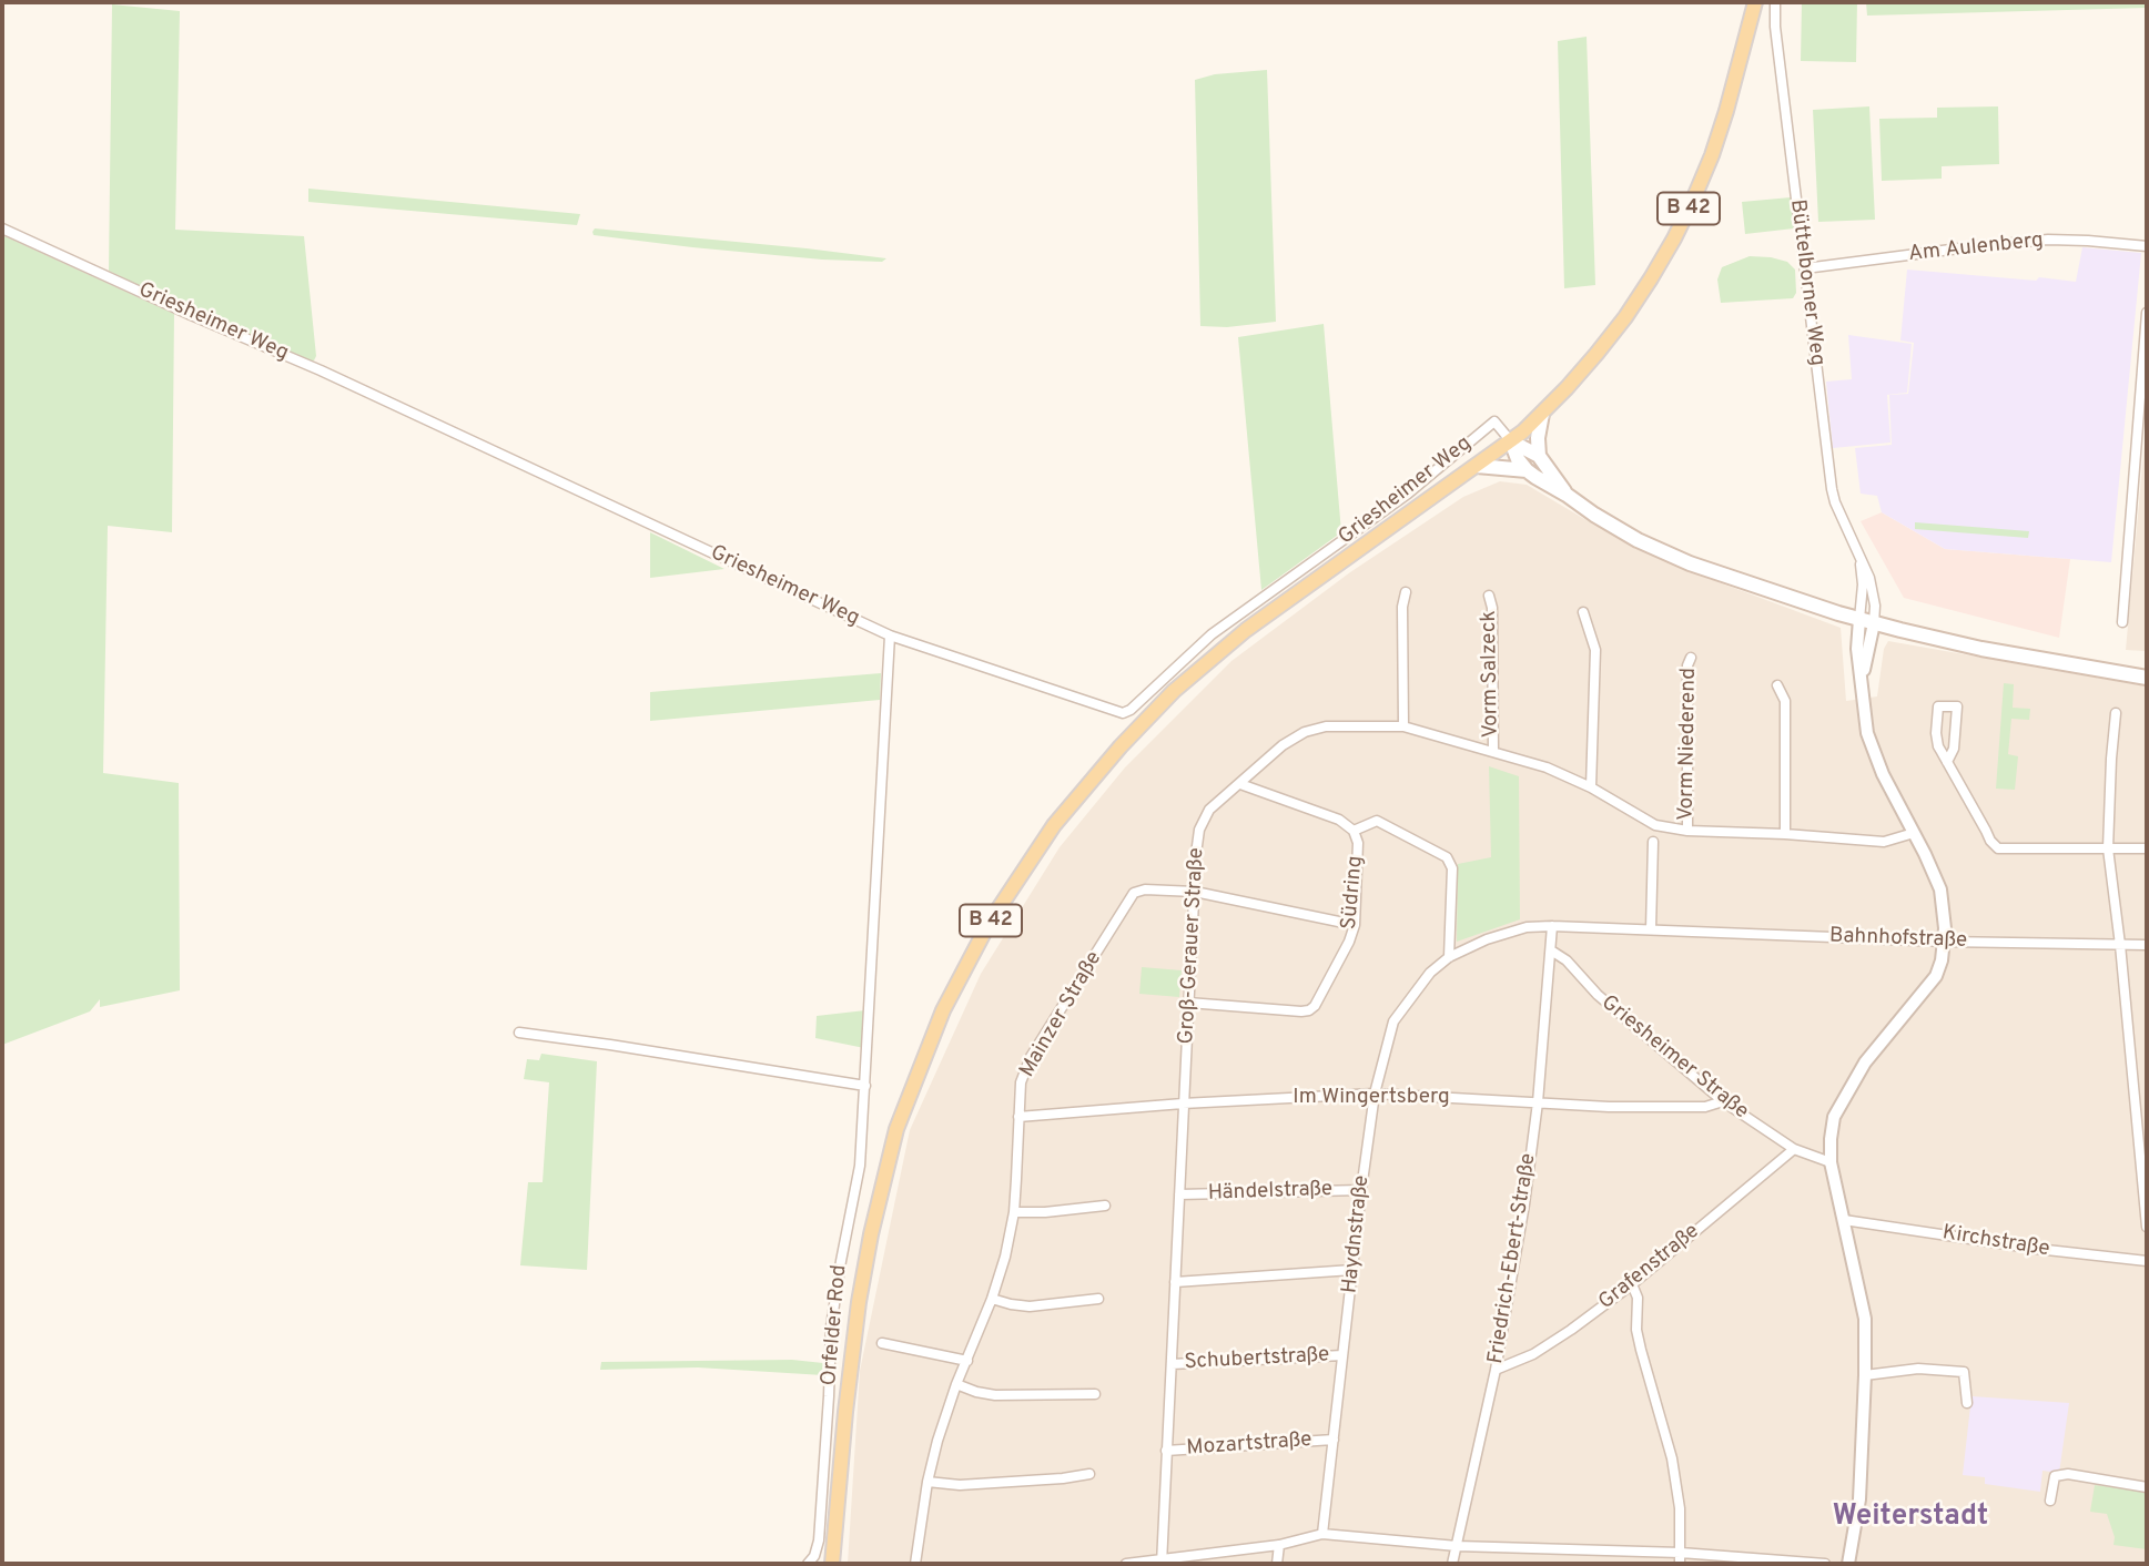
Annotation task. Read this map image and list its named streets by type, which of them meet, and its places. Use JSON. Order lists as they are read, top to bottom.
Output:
{
  "streets": {
    "main road": ["B 42"],
    "street": [
      "Am Aulenberg",
      "Büttelborner Weg",
      "Griesheimer Weg",
      "Vorm Salzeck",
      "Vorm Niederend",
      "Südring",
      "Bahnhofstraße",
      "Groß-Gerauer Straße",
      "Mainzer Straße",
      "Griesheimer Straße",
      "Im Wingertsberg",
      "Händelstraße",
      "Haydnstraße",
      "Kirchstraße",
      "Friedrich-Ebert-Straße",
      "Grafenstraße",
      "Orfelder Rod",
      "Schubertstraße",
      "Mozartstraße"
    ]
  },
  "crossings": [
    ["B 42", "Griesheimer Weg"],
    ["Am Aulenberg", "Büttelborner Weg"],
    ["Büttelborner Weg", "Bahnhofstraße"],
    ["Büttelborner Weg", "Groß-Gerauer Straße"],
    ["Griesheimer Weg", "Orfelder Rod"],
    ["Vorm Salzeck", "Groß-Gerauer Straße"],
    ["Vorm Niederend", "Groß-Gerauer Straße"],
    ["Südring", "Groß-Gerauer Straße"],
    ["Südring", "Mainzer Straße"],
    ["Südring", "Haydnstraße"],
    ["Bahnhofstraße", "Haydnstraße"],
    ["Groß-Gerauer Straße", "Mainzer Straße"],
    ["Groß-Gerauer Straße", "Im Wingertsberg"],
    ["Groß-Gerauer Straße", "Händelstraße"],
    ["Groß-Gerauer Straße", "Schubertstraße"],
    ["Groß-Gerauer Straße", "Mozartstraße"],
    ["Mainzer Straße", "Im Wingertsberg"],
    ["Griesheimer Straße", "Im Wingertsberg"],
    ["Griesheimer Straße", "Friedrich-Ebert-Straße"],
    ["Griesheimer Straße", "Grafenstraße"],
    ["Im Wingertsberg", "Haydnstraße"],
    ["Im Wingertsberg", "Friedrich-Ebert-Straße"],
    ["Händelstraße", "Haydnstraße"],
    ["Haydnstraße", "Schubertstraße"],
    ["Haydnstraße", "Mozartstraße"],
    ["Friedrich-Ebert-Straße", "Grafenstraße"]
  ],
  "districts": ["Weiterstadt"]
}
